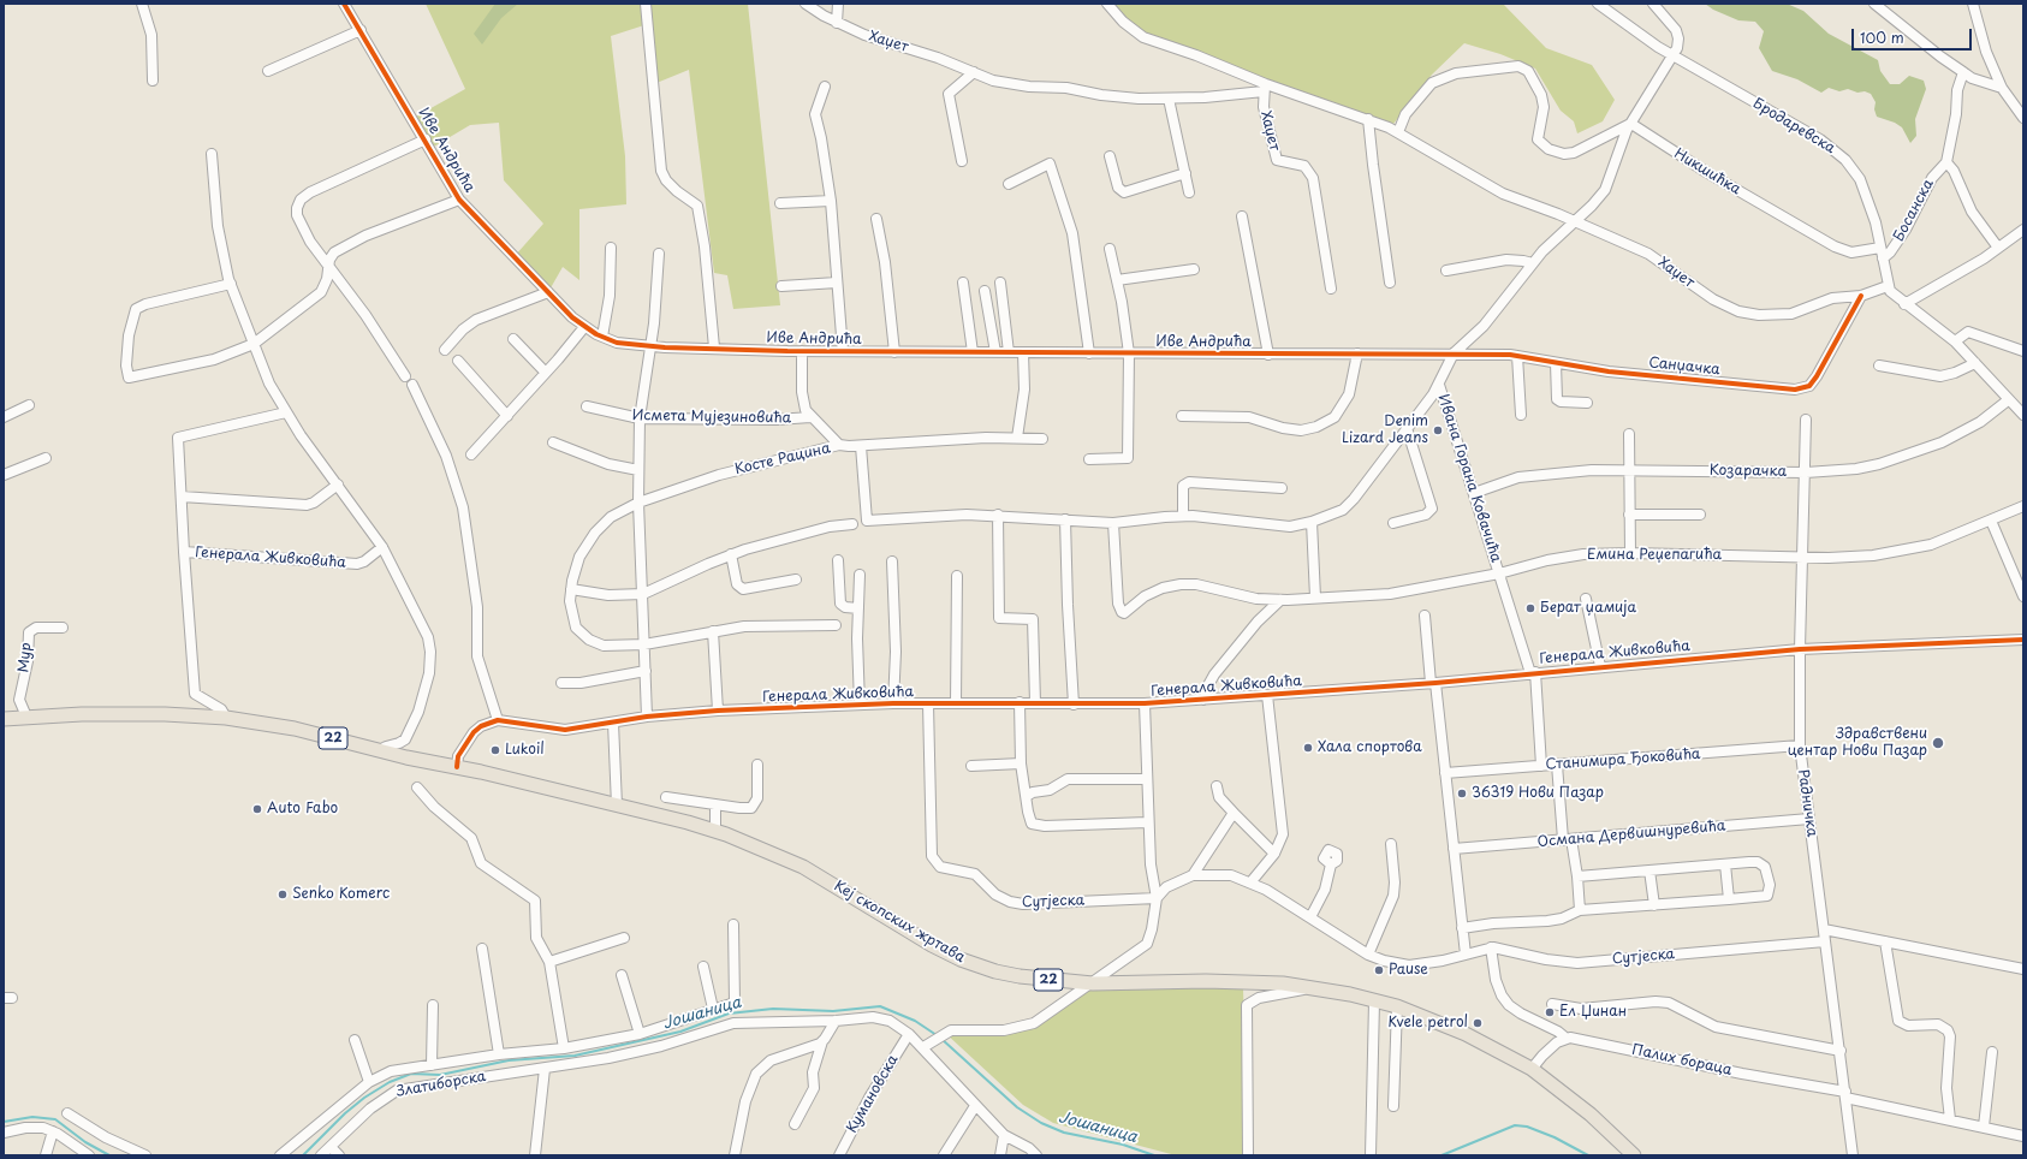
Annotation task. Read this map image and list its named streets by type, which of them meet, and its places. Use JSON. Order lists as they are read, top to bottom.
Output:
{
  "streets": {
    "main road": ["22", "Кеј скопских жртава"],
    "street": [
      "Хаџет",
      "Бродаревска",
      "Иве Андрића",
      "Никшићка",
      "Босанска",
      "Санџачка",
      "Исмета Мујезиновића",
      "Косте Рацина",
      "Козарачка",
      "Ивана Горана Ковачића",
      "Емина Реџепагића",
      "Генерала Живковића",
      "Мур",
      "Станимира Ђоковића",
      "Радничка",
      "Османа Дервишнуревића",
      "Сутјеска",
      "Палих бораца",
      "Златиборска",
      "Кумановска"
    ]
  },
  "crossings": [
    ["Хаџет", "Бродаревска"],
    ["Хаџет", "Санџачка"],
    ["Бродаревска", "Никшићка"],
    ["Бродаревска", "Босанска"],
    ["Иве Андрића", "Санџачка"],
    ["Иве Андрића", "Исмета Мујезиновића"],
    ["Иве Андрића", "Косте Рацина"],
    ["Козарачка", "Ивана Горана Ковачића"],
    ["Козарачка", "Радничка"],
    ["Ивана Горана Ковачића", "Емина Реџепагића"],
    ["Ивана Горана Ковачића", "Генерала Живковића"],
    ["Емина Реџепагића", "Генерала Живковића"],
    ["Емина Реџепагића", "Радничка"],
    ["Генерала Живковића", "22"],
    ["Генерала Живковића", "Радничка"],
    ["Генерала Живковића", "Сутјеска"],
    ["Мур", "22"],
    ["22", "Кеј скопских жртава"],
    ["Станимира Ђоковића", "Радничка"],
    ["Радничка", "Османа Дервишнуревића"],
    ["Радничка", "Сутјеска"],
    ["Радничка", "Палих бораца"],
    ["Златиборска", "Кумановска"]
  ],
  "water": ["Јошаница"],
  "places": [
    "Denim Lizard Jeans",
    "Берат џамија",
    "Здравствени центар Нови Пазар",
    "Хала спортова",
    "Lukoil",
    "36319 Нови Пазар",
    "Auto Fabo",
    "Senko Komerc",
    "Pause",
    "Ел Џинан",
    "Kvele petrol"
  ],
  "scale_bar": "100 m"
}
